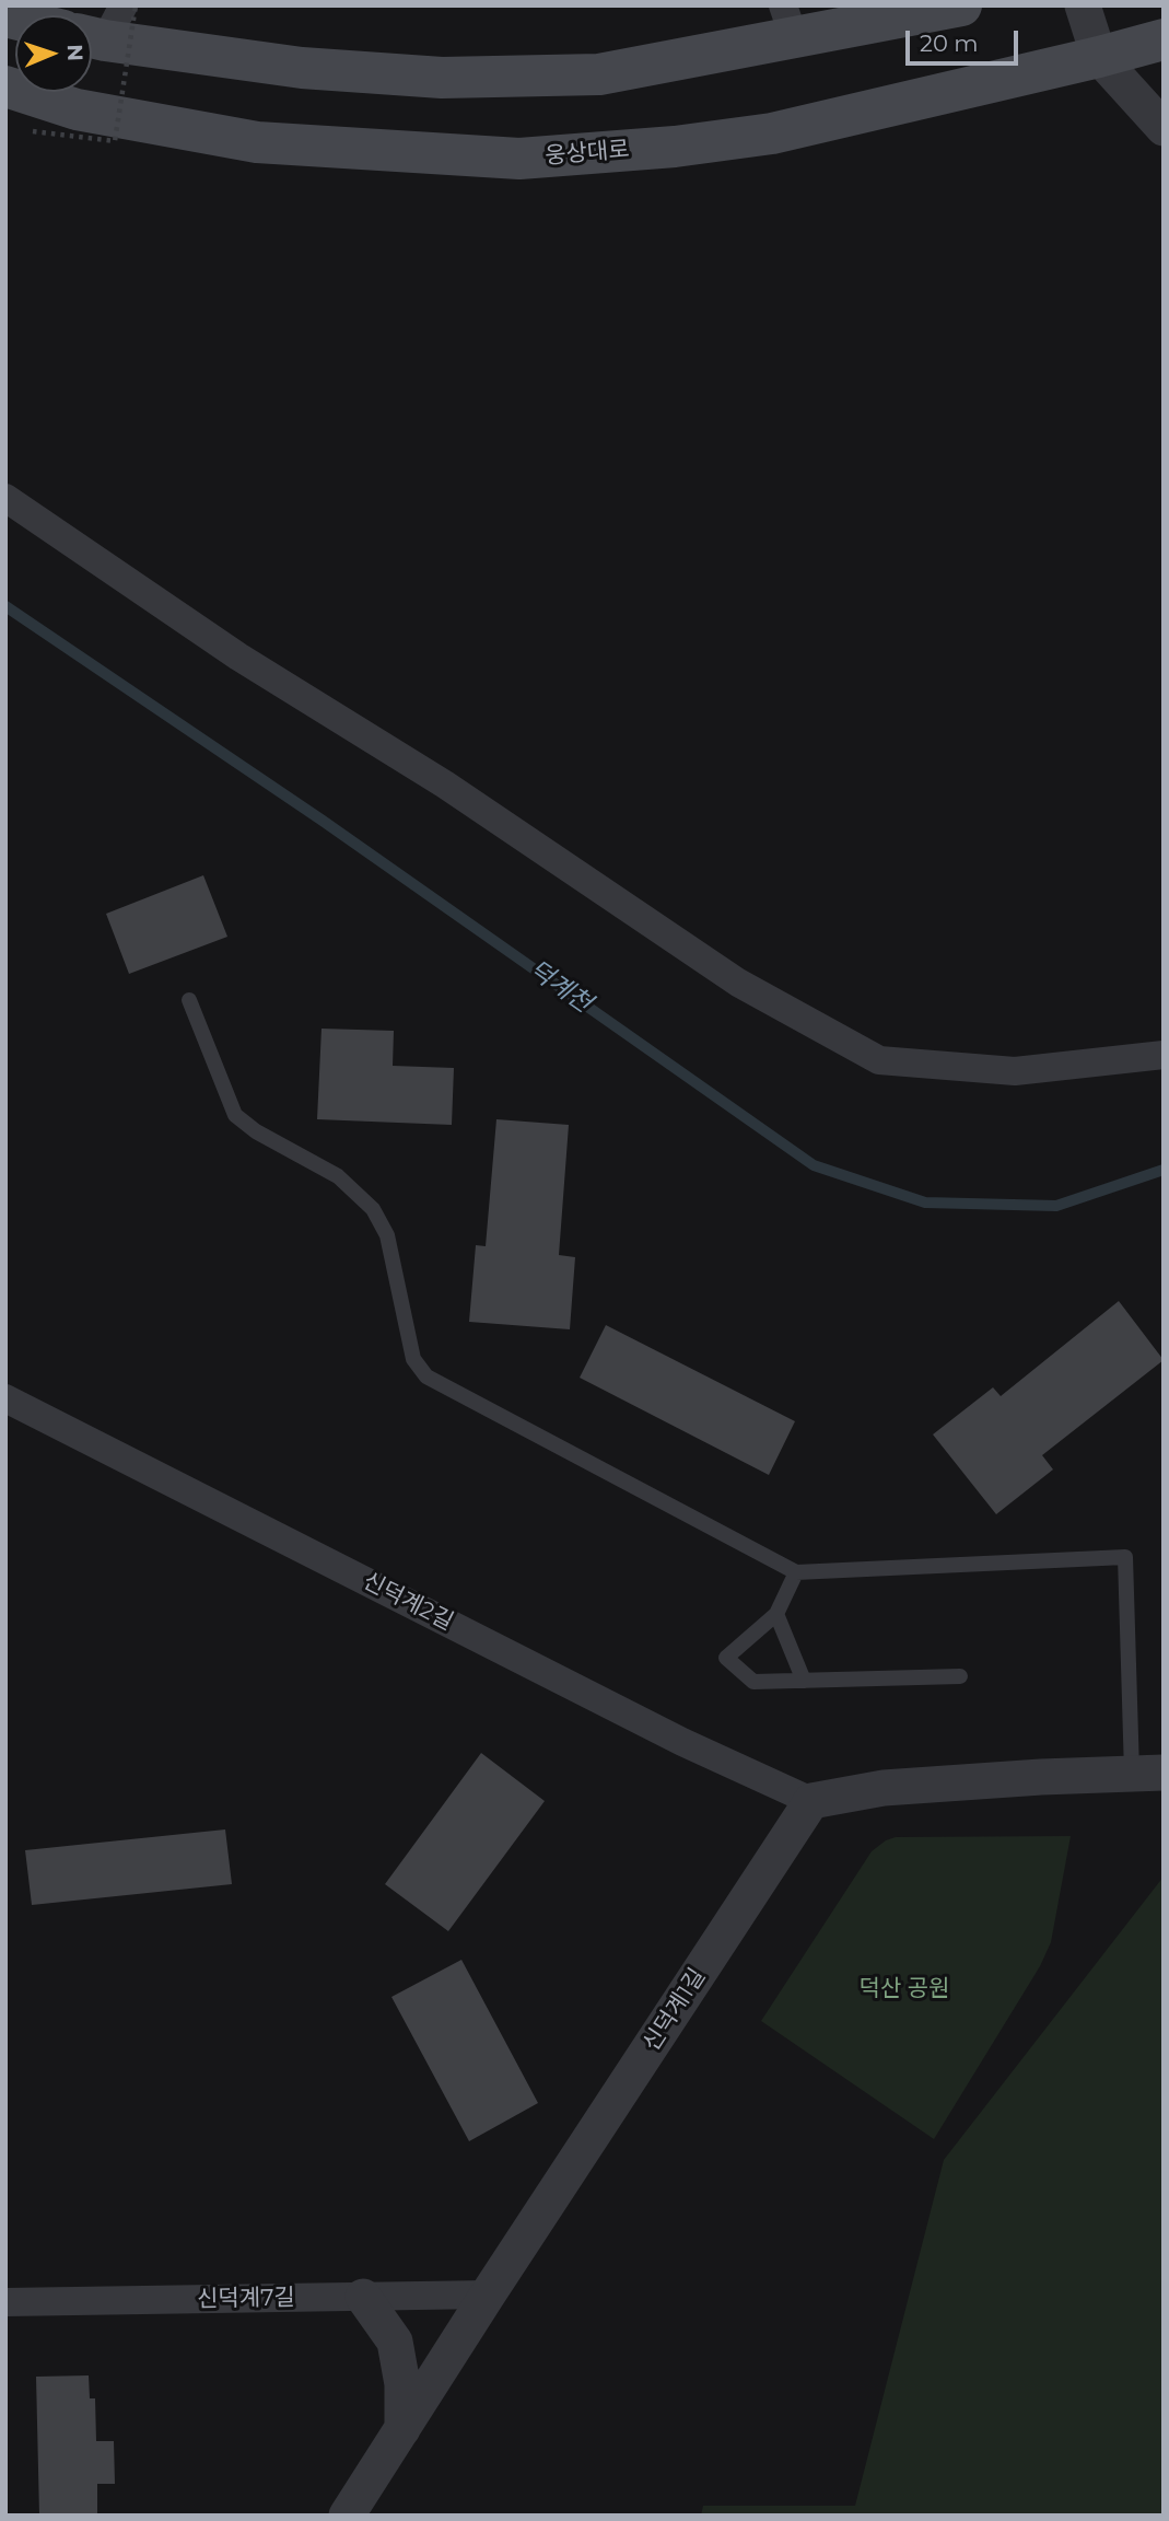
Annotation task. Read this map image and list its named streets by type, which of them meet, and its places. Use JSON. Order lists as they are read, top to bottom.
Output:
{
  "streets": {
    "main road": ["웅상대로"],
    "street": ["신덕계2길", "신덕계1길", "신덕계7길"]
  },
  "crossings": [
    ["신덕계2길", "신덕계1길"],
    ["신덕계1길", "신덕계7길"]
  ],
  "water": ["덕계천"],
  "parks": ["덕산 공원"],
  "scale_bar": "20 m",
  "north": "right"
}
